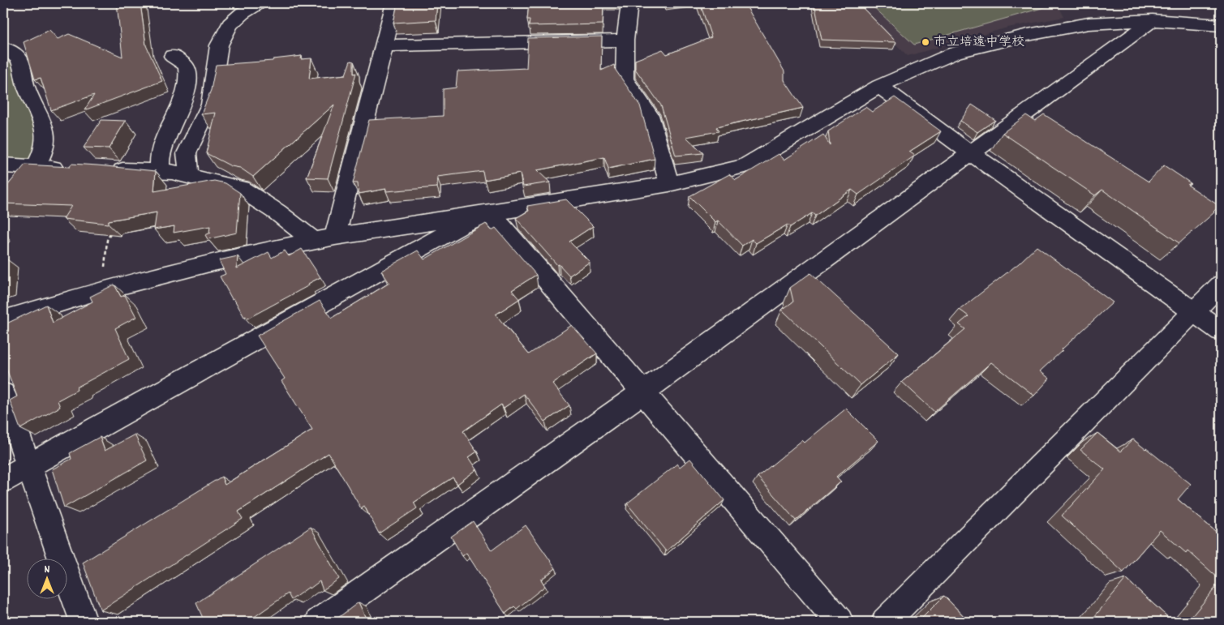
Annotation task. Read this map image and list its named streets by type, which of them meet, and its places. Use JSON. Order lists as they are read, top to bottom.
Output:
{
  "places": ["市立培遠中学校"],
  "north": "top"
}
